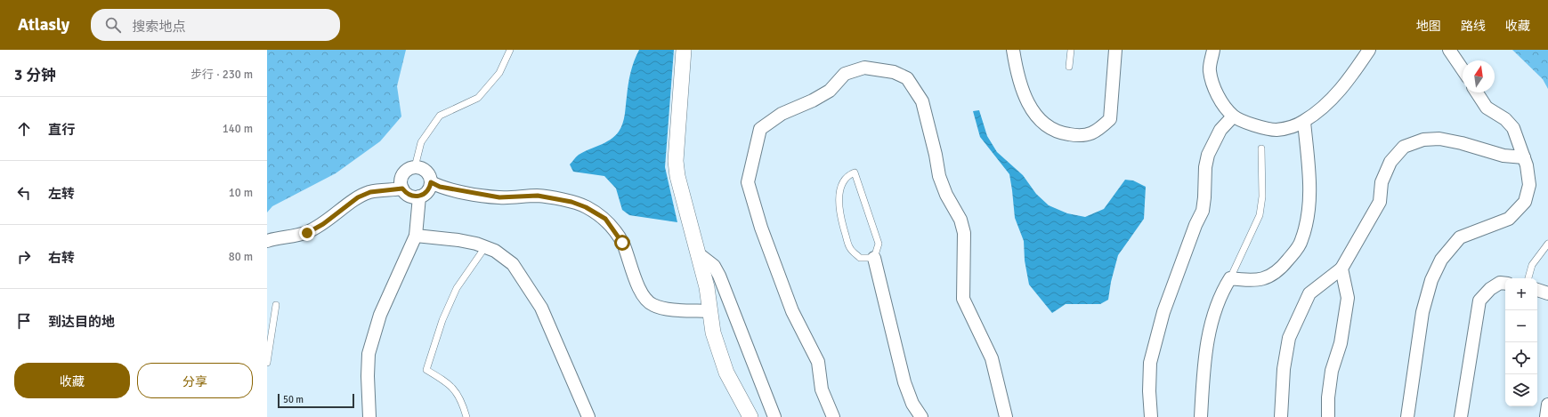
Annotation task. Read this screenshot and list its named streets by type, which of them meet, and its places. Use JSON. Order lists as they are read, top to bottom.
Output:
{
  "scale_bar": "50 m",
  "north": "top",
  "page": {
    "header": "Atlasly",
    "search": "搜索地点",
    "nav": ["地图", "路线", "收藏"],
    "heading": ["3 分钟", "步行 · 230 m"],
    "list": [
      ["直行", "140 m"],
      ["左转", "10 m"],
      ["右转", "80 m"],
      "到达目的地"
    ],
    "map_buttons": ["+", "−"],
    "buttons": ["收藏", "分享"],
    "scale": "50 m"
  }
}
